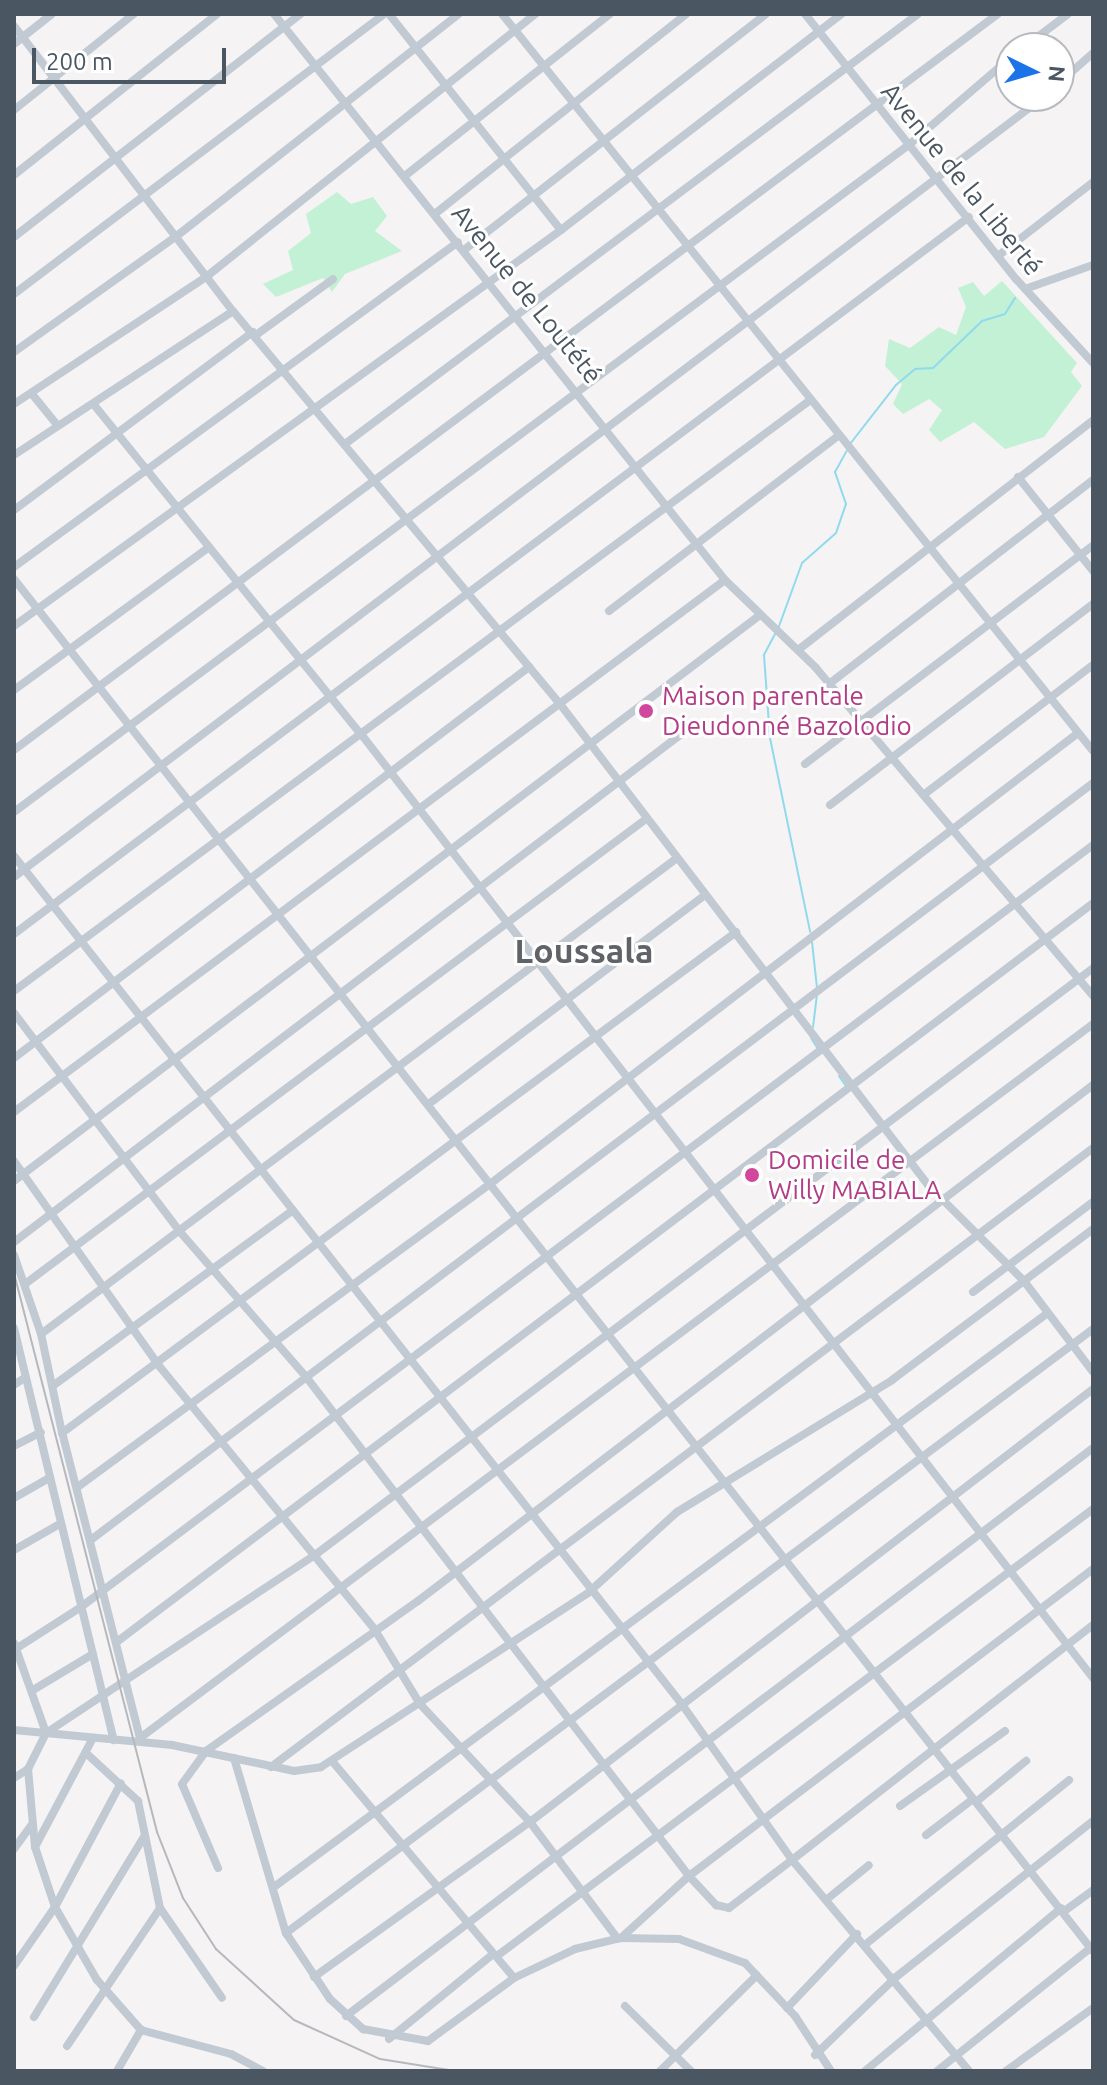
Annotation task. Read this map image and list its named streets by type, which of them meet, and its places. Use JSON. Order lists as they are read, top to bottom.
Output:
{
  "streets": {
    "street": ["Avenue de la Liberté", "Avenue de Loutété"]
  },
  "districts": ["Loussala"],
  "places": ["Maison parentale Dieudonné Bazolodio", "Domicile de Willy MABIALA"],
  "scale_bar": "200 m",
  "north": "right"
}
